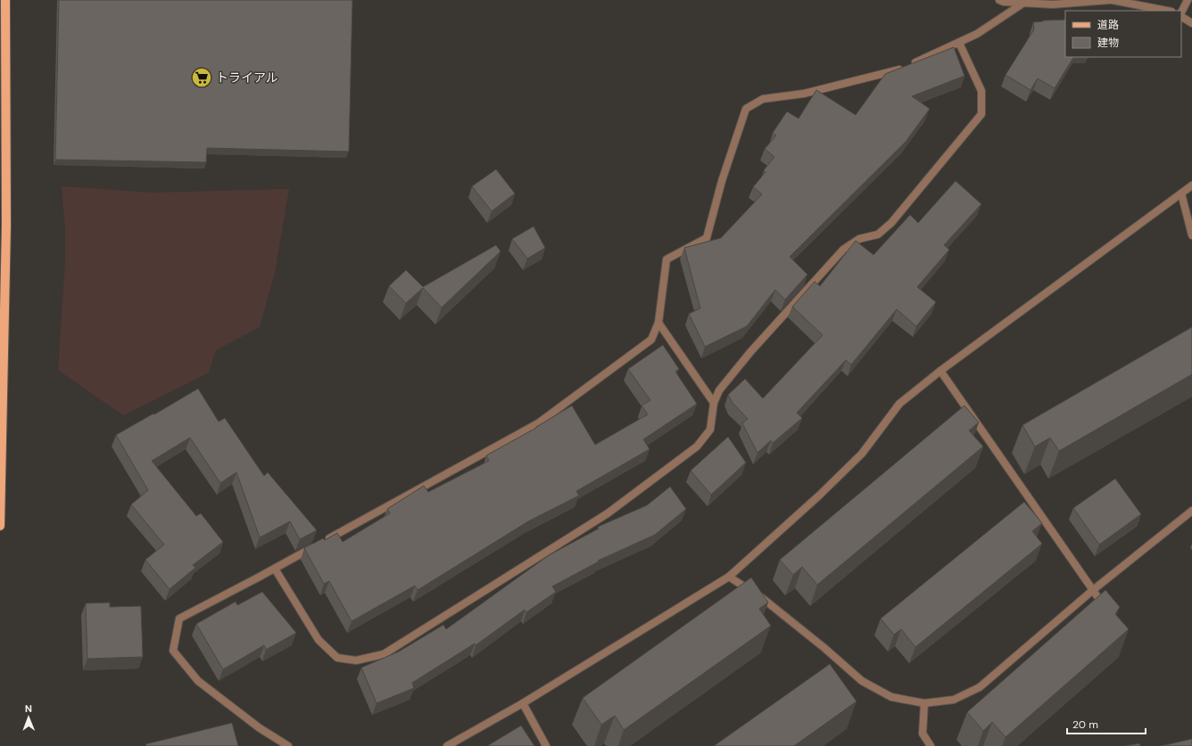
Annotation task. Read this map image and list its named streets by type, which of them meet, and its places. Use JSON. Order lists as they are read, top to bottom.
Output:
{
  "places": {
    "supermarket": ["トライアル"]
  },
  "legend": ["道路", "建物"],
  "scale_bar": "20 m",
  "north": "top"
}
